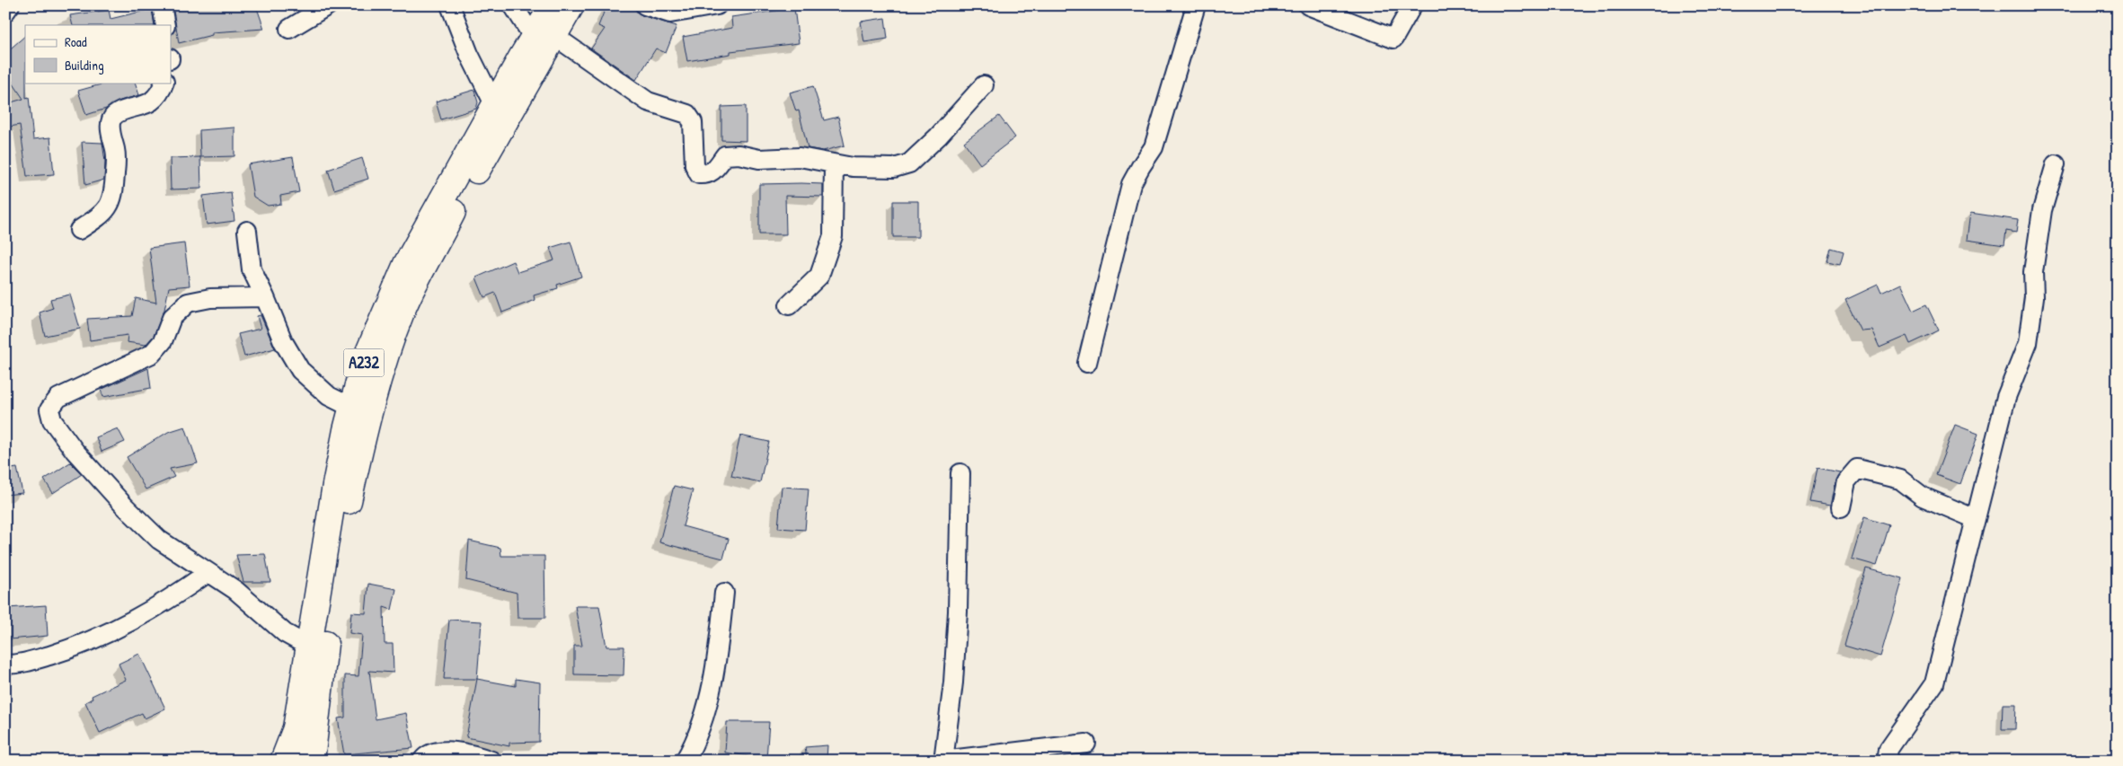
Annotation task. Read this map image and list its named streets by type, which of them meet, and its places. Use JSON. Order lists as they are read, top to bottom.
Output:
{
  "streets": {
    "main road": ["A232"]
  },
  "legend": ["Road", "Building"]
}
